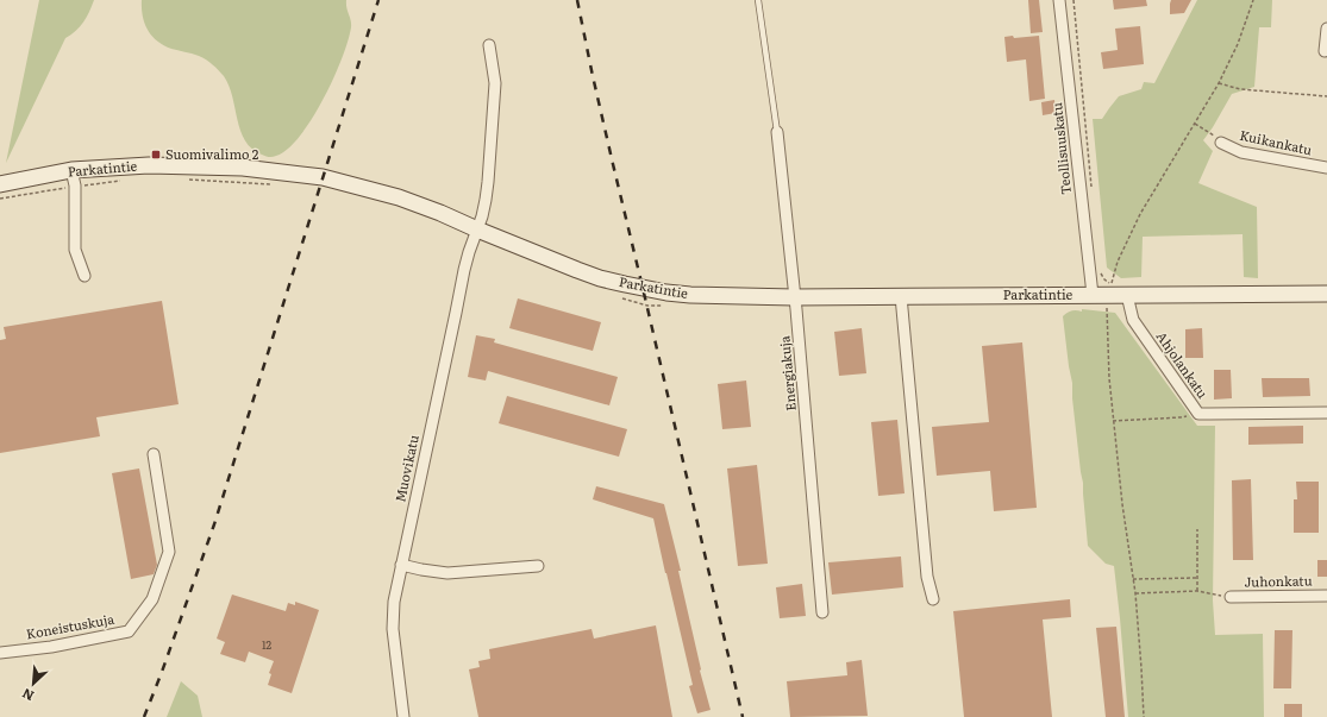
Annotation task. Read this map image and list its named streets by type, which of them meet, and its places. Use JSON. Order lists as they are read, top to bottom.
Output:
{
  "streets": {
    "street": [
      "Kuikankatu",
      "Teollisuuskatu",
      "Parkatintie",
      "Ahjolankatu",
      "Energiakuja",
      "Muovikatu",
      "Juhonkatu",
      "Koneistuskuja"
    ]
  },
  "crossings": [
    ["Teollisuuskatu", "Parkatintie"],
    ["Parkatintie", "Ahjolankatu"],
    ["Parkatintie", "Energiakuja"],
    ["Parkatintie", "Muovikatu"]
  ],
  "places": {
    "transit": ["Suomivalimo 2"]
  },
  "house_numbers": ["12"],
  "north": "bottom left"
}
